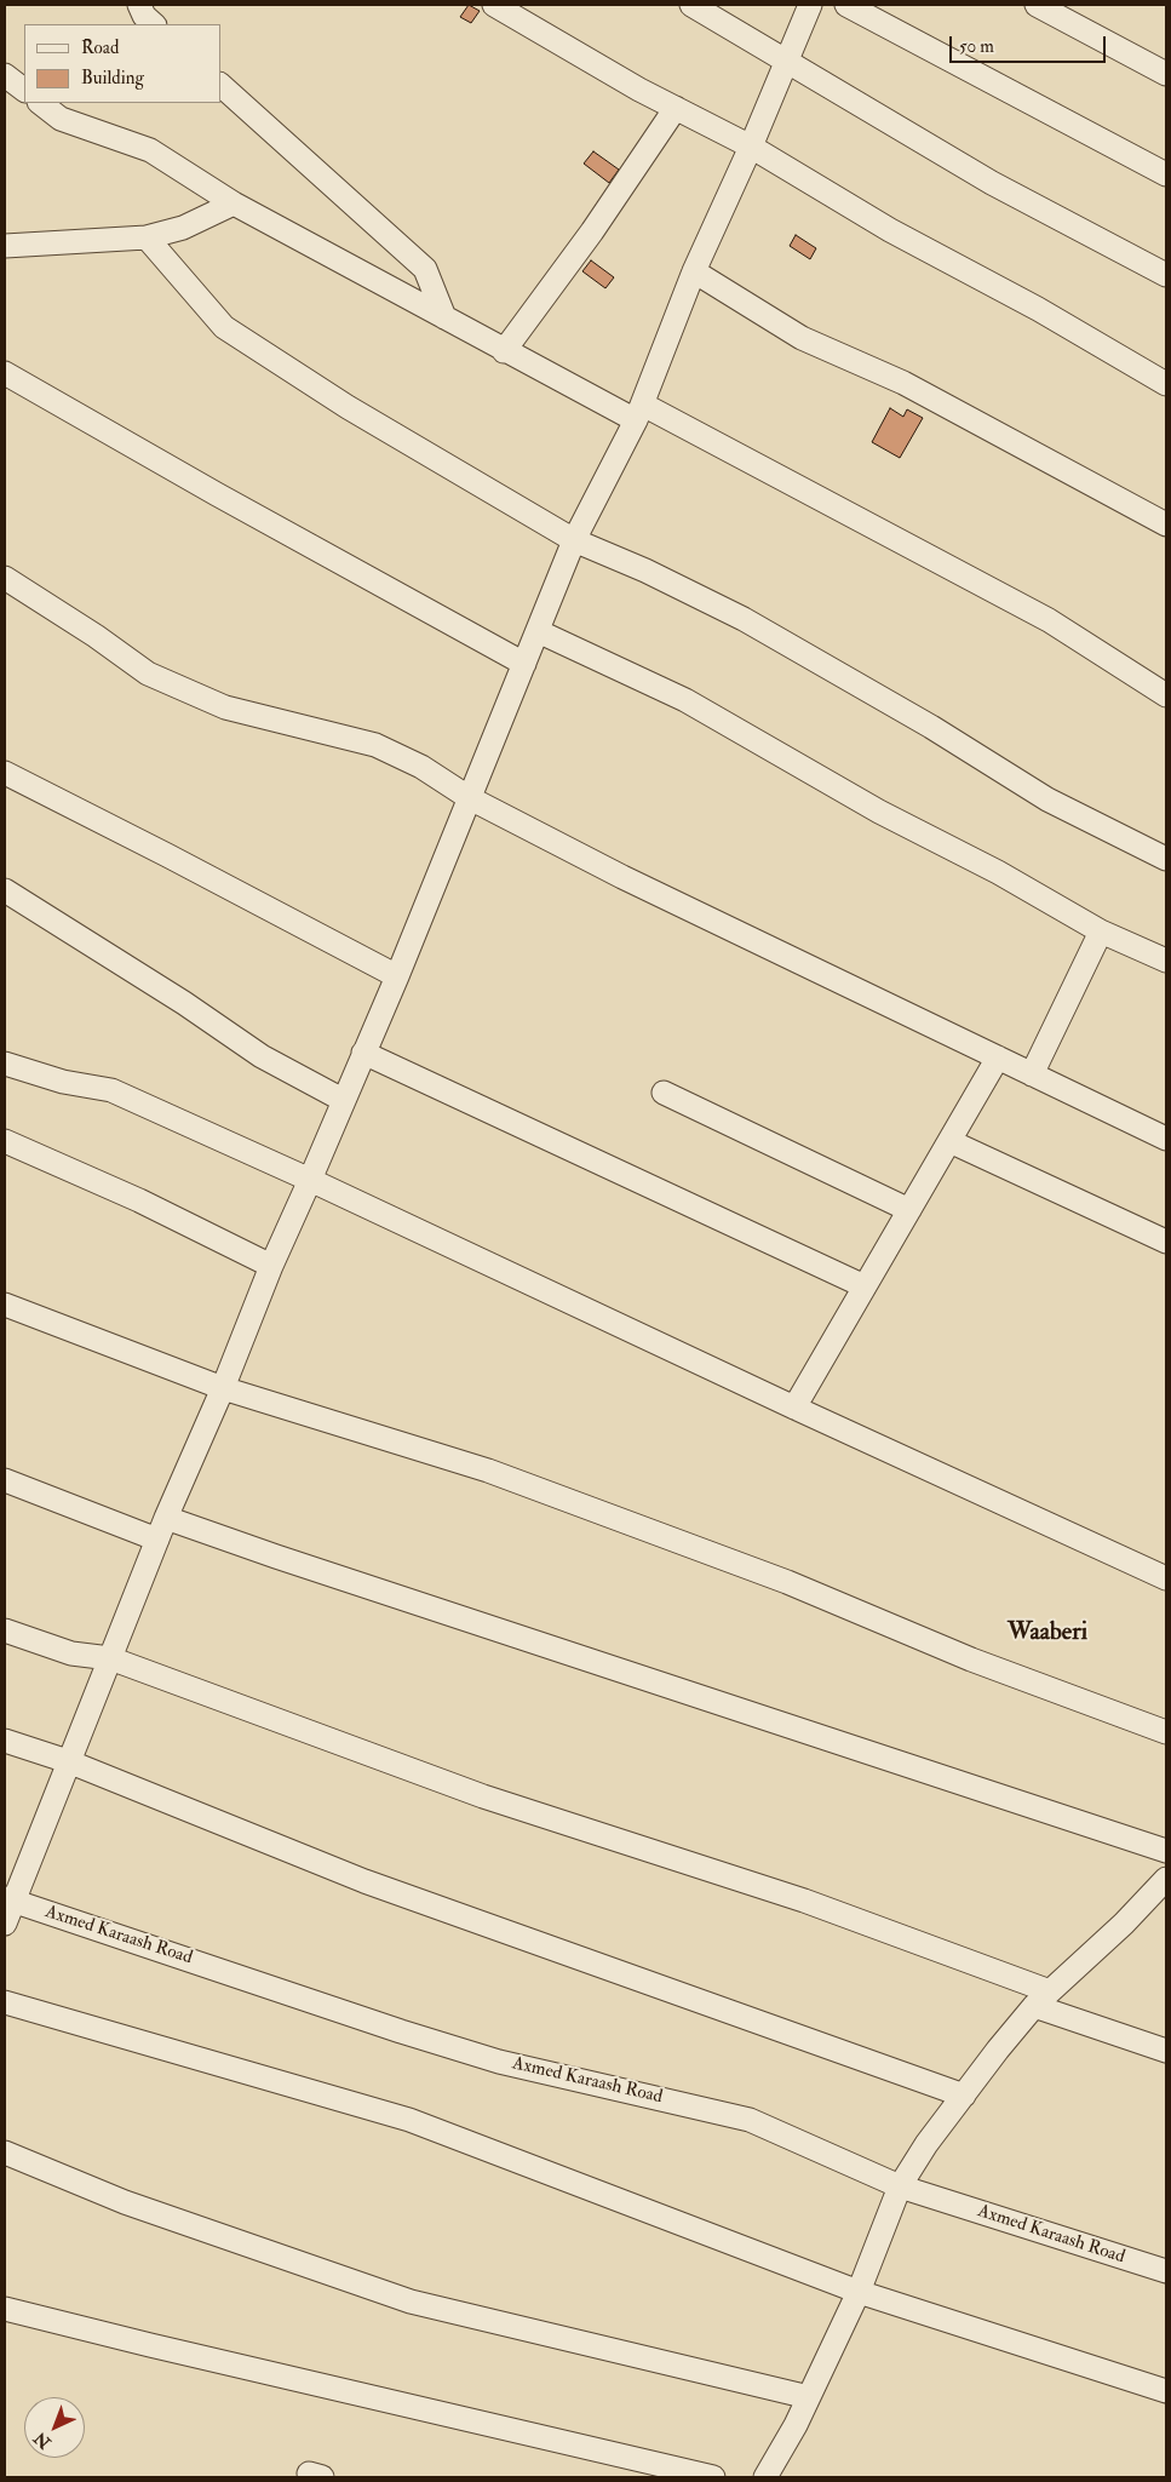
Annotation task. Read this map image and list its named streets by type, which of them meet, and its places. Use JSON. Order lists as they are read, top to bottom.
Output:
{
  "streets": {
    "street": ["Axmed Karaash Road"]
  },
  "districts": ["Waaberi"],
  "legend": ["Road", "Building"],
  "scale_bar": "50 m",
  "north": "bottom left"
}
